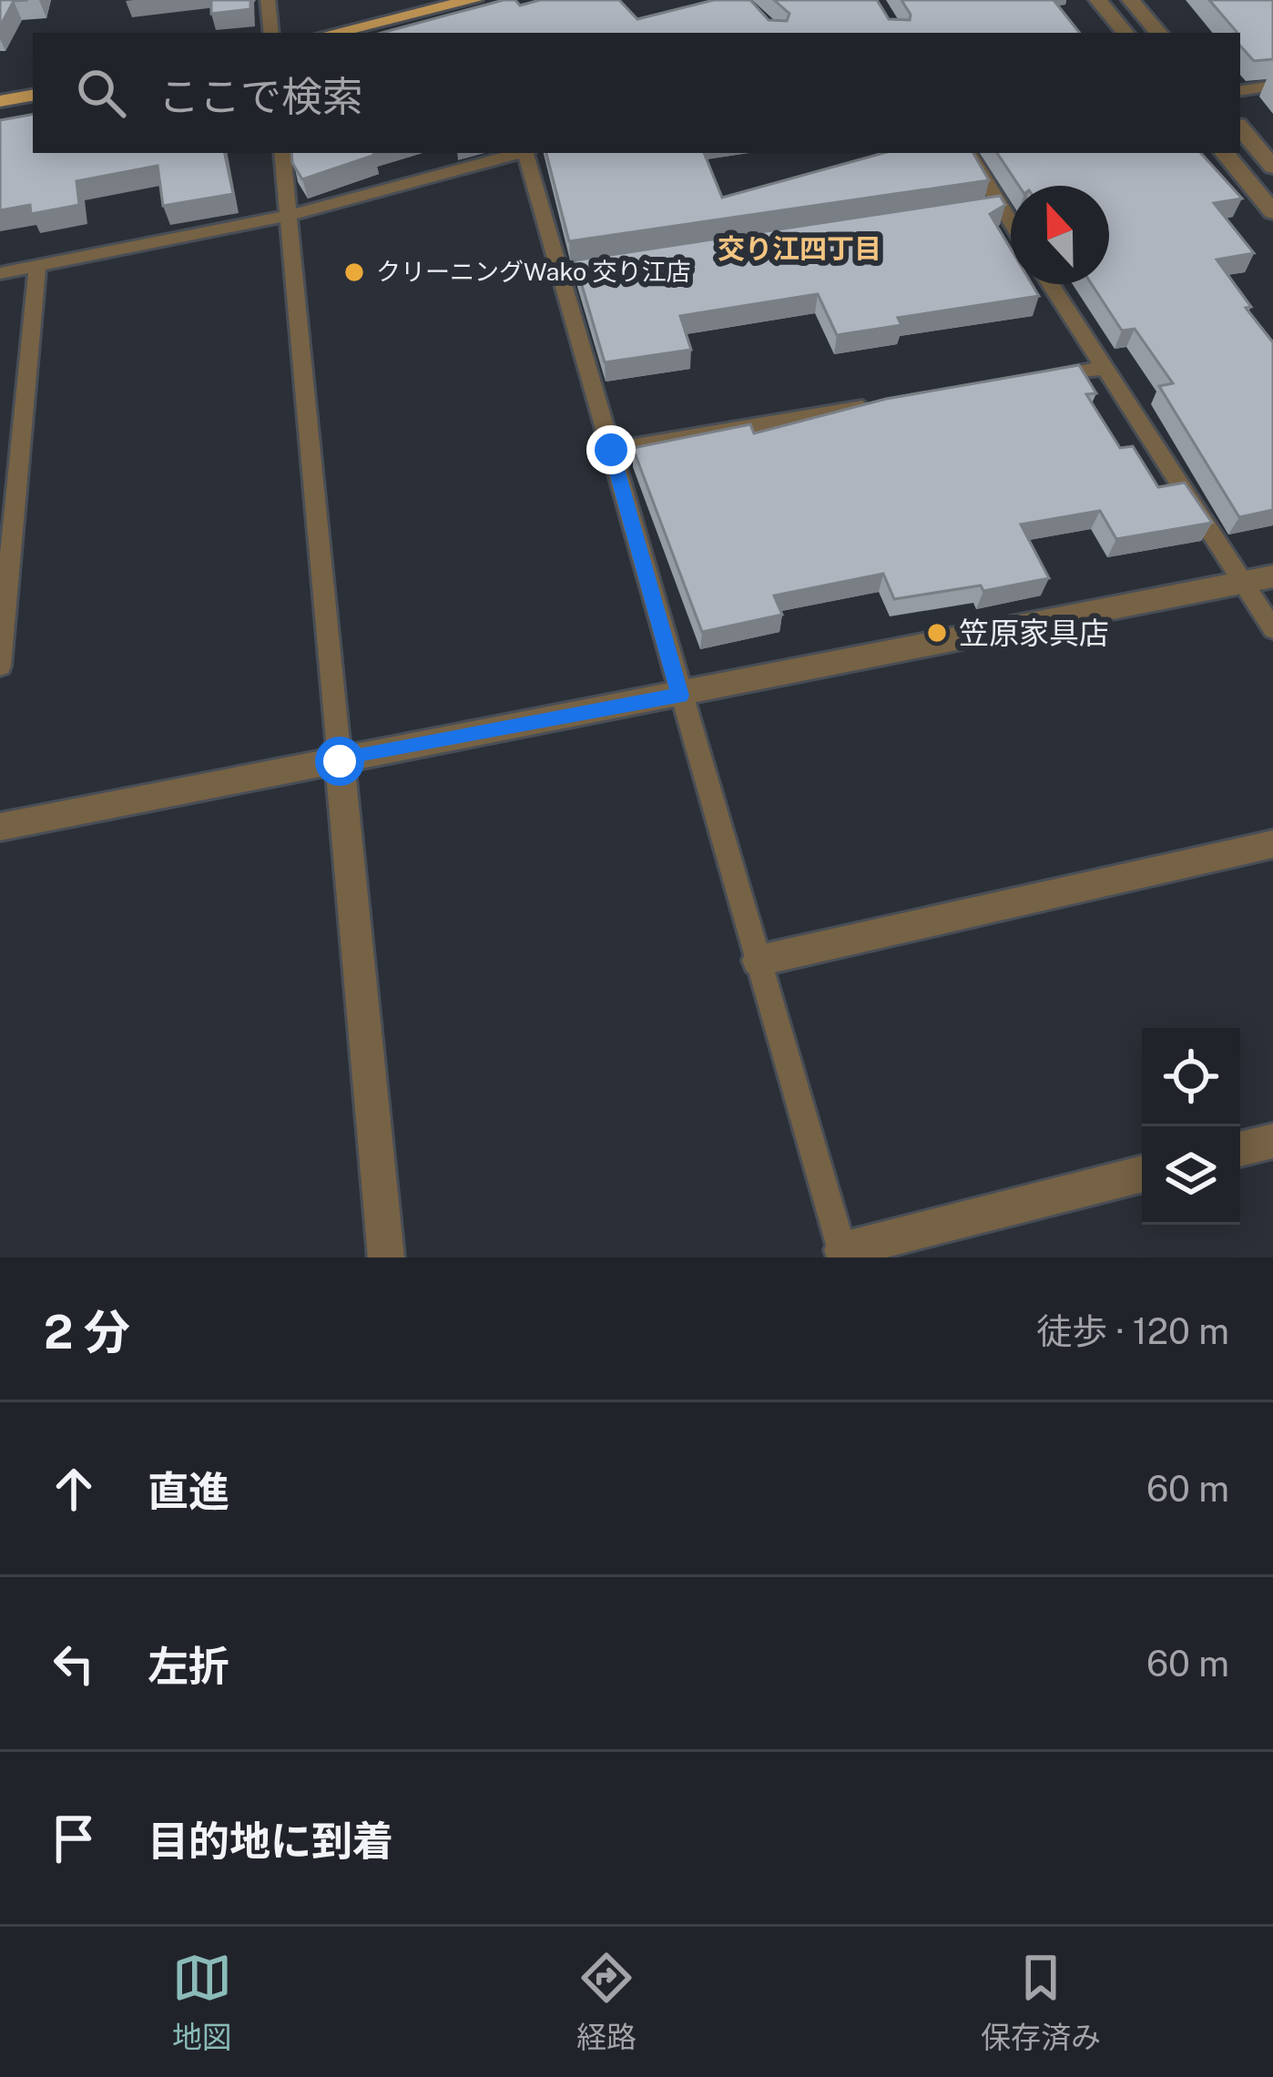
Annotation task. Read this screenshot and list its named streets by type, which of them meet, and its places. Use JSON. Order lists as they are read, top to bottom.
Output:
{
  "districts": ["交り江四丁目"],
  "places": ["クリーニングWako 交り江店", "笠原家具店"],
  "north": "top",
  "page": {
    "search": "ここで検索",
    "heading": ["2 分", "徒歩 · 120 m"],
    "list": [
      ["直進", "60 m"],
      ["左折", "60 m"],
      "目的地に到着"
    ],
    "nav": ["地図", "経路", "保存済み"]
  }
}
